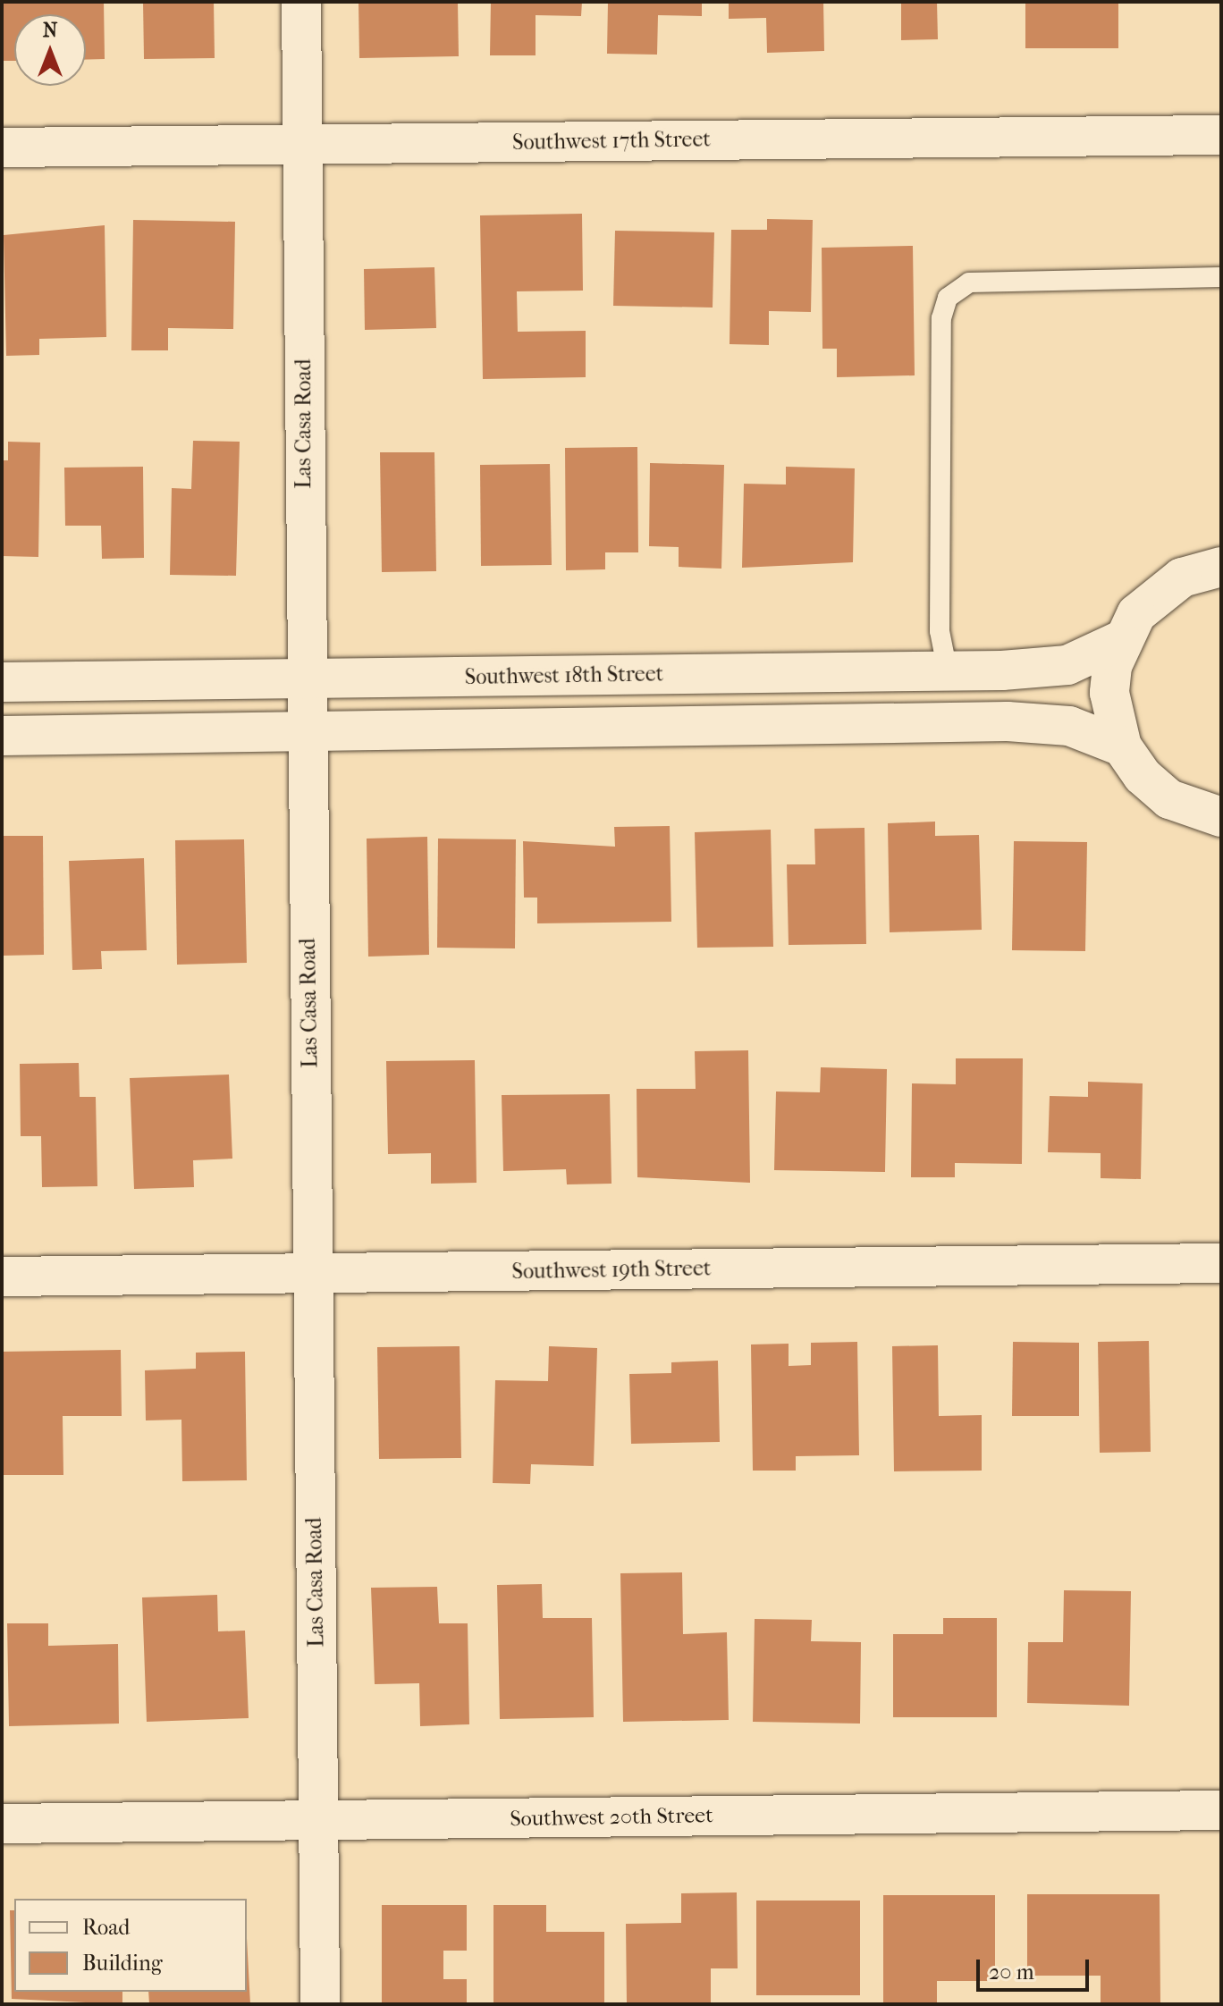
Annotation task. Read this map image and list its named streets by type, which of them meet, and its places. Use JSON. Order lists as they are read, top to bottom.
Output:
{
  "streets": {
    "street": [
      "Southwest 17th Street",
      "Las Casa Road",
      "Southwest 18th Street",
      "Southwest 19th Street",
      "Southwest 20th Street"
    ]
  },
  "crossings": [
    ["Southwest 17th Street", "Las Casa Road"],
    ["Las Casa Road", "Southwest 18th Street"],
    ["Las Casa Road", "Southwest 19th Street"],
    ["Las Casa Road", "Southwest 20th Street"]
  ],
  "legend": ["Road", "Building"],
  "scale_bar": "20 m",
  "north": "top"
}
